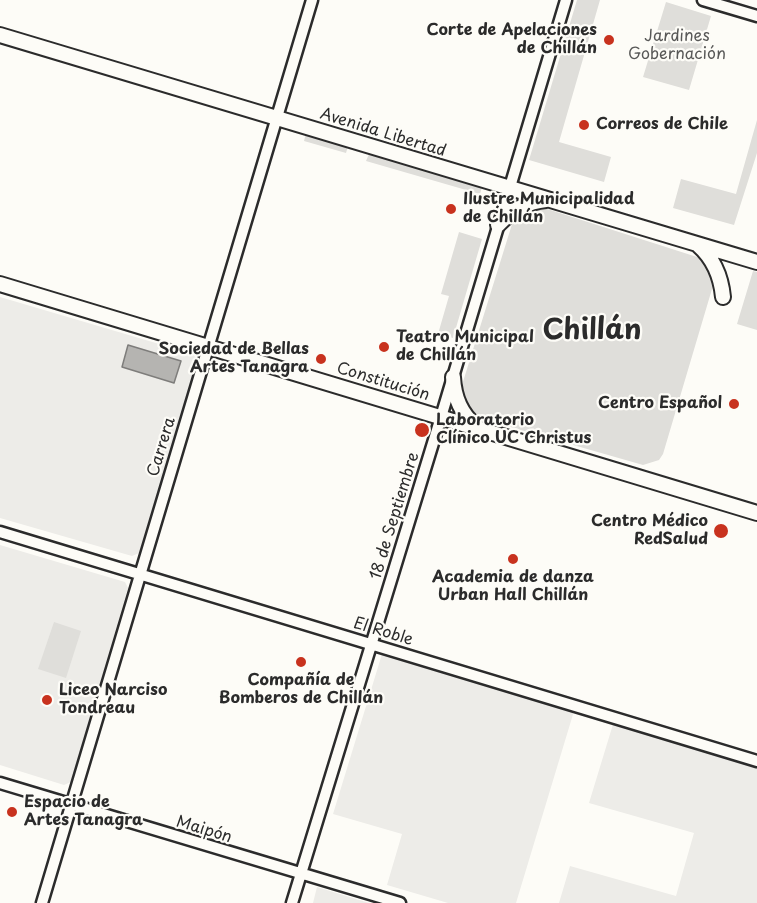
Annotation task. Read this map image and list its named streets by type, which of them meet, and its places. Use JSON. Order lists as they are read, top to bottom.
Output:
{
  "streets": {
    "main road": ["Avenida Libertad", "Constitución"],
    "street": [
      "Carrera",
      "18 de Septiembre",
      "El Roble",
      "Maipón"
    ]
  },
  "crossings": [
    ["Avenida Libertad", "Carrera"],
    ["Avenida Libertad", "18 de Septiembre"],
    ["Constitución", "Carrera"],
    ["Constitución", "18 de Septiembre"],
    ["Carrera", "El Roble"],
    ["Carrera", "Maipón"],
    ["18 de Septiembre", "El Roble"],
    ["18 de Septiembre", "Maipón"]
  ],
  "districts": ["Chillán"],
  "parks": ["Jardines Gobernación"],
  "places": [
    "Corte de Apelaciones de Chillán",
    "Correos de Chile",
    "Ilustre Municipalidad de Chillán",
    "Teatro Municipal de Chillán",
    "Sociedad de Bellas Artes Tanagra",
    "Centro Español",
    "Laboratorio Clínico UC Christus",
    "Centro Médico RedSalud",
    "Academia de danza Urban Hall Chillán",
    "Compañía de Bomberos de Chillán",
    "Liceo Narciso Tondreau",
    "Espacio de Artes Tanagra"
  ]
}
